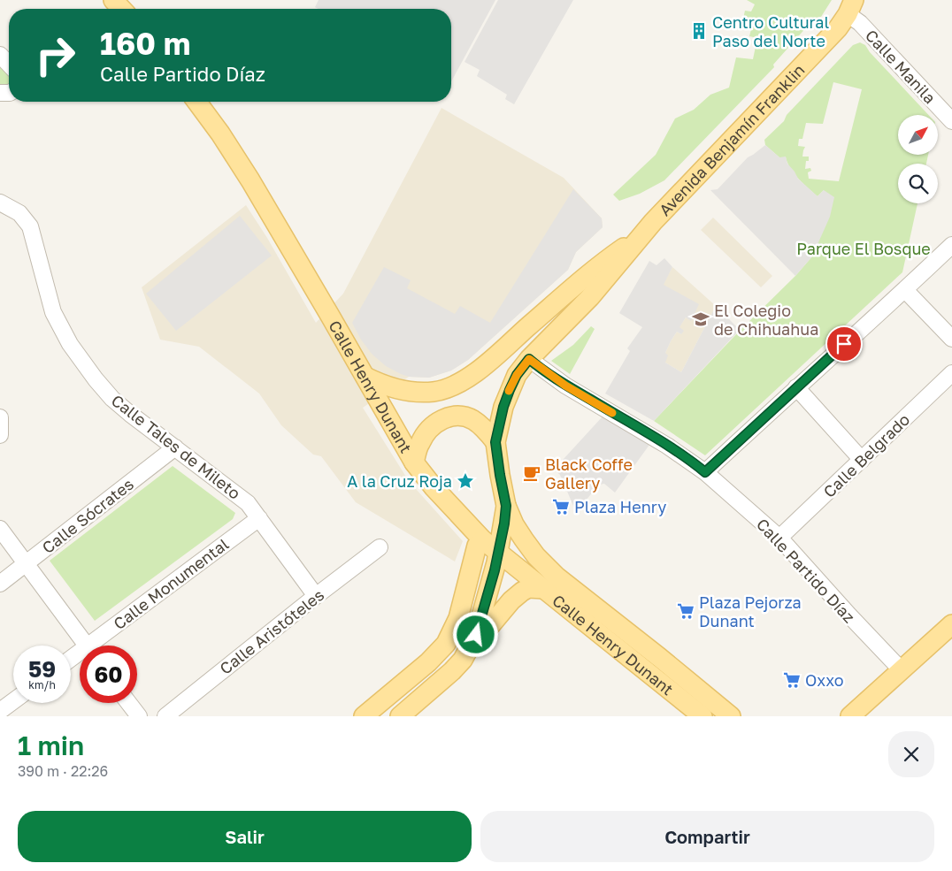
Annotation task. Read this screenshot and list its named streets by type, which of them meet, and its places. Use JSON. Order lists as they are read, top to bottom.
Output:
{
  "streets": {
    "main road": ["Avenida Benjamín Franklin", "Calle Henry Dunant"],
    "street": [
      "Calle Manila",
      "Calle Tales de Mileto",
      "Calle Belgrado",
      "Calle Sócrates",
      "Calle Partido Díaz",
      "Calle Monumental",
      "Calle Aristóteles"
    ]
  },
  "crossings": [
    ["Calle Manila", "Avenida Benjamín Franklin"],
    ["Calle Tales de Mileto", "Calle Sócrates"],
    ["Calle Tales de Mileto", "Calle Monumental"],
    ["Calle Tales de Mileto", "Calle Aristóteles"],
    ["Calle Belgrado", "Calle Partido Díaz"]
  ],
  "parks": ["Parque El Bosque"],
  "places": {
    "building": ["Centro Cultural Paso del Norte"],
    "school or university": ["El Colegio de Chihuahua"],
    "cafe": ["Black Coffe Gallery"],
    "place": ["A la Cruz Roja"],
    "supermarket": ["Plaza Henry", "Plaza Pejorza Dunant", "Oxxo"]
  },
  "north": "top right",
  "page": {
    "turn": ["160 m", "Calle Partido Díaz"],
    "speed": "59 km/h",
    "limit": "60",
    "heading": ["1 min", "390 m · 22:26"],
    "buttons": ["Salir", "Compartir"]
  }
}
